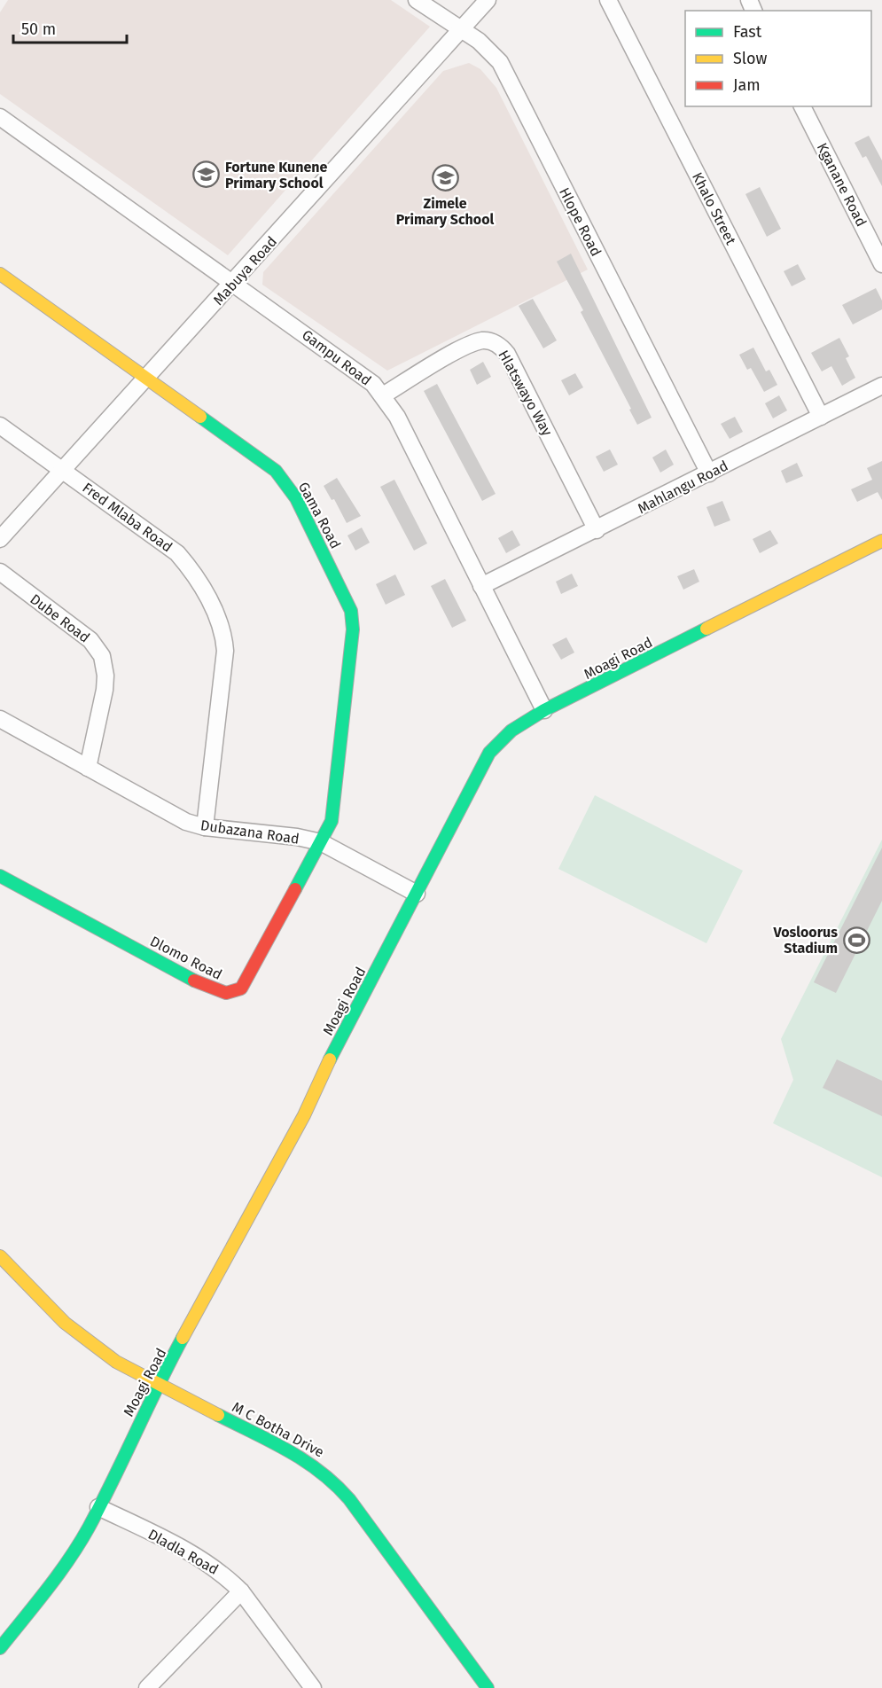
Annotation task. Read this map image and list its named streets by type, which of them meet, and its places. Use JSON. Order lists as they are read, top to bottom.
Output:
{
  "streets": {
    "street": [
      "Kganane Road",
      "Khalo Street",
      "Hlope Road",
      "Mabuya Road",
      "Gampu Road",
      "Hlatswayo Way",
      "Mahlangu Road",
      "Gama Road",
      "Fred Mlaba Road",
      "Dube Road",
      "Moagi Road",
      "Dubazana Road",
      "Dlomo Road",
      "M C Botha Drive",
      "Dladla Road"
    ]
  },
  "crossings": [
    ["Khalo Street", "Mahlangu Road"],
    ["Hlope Road", "Mabuya Road"],
    ["Hlope Road", "Mahlangu Road"],
    ["Mabuya Road", "Gampu Road"],
    ["Mabuya Road", "Gama Road"],
    ["Mabuya Road", "Fred Mlaba Road"],
    ["Gampu Road", "Hlatswayo Way"],
    ["Gampu Road", "Mahlangu Road"],
    ["Gampu Road", "Moagi Road"],
    ["Hlatswayo Way", "Mahlangu Road"],
    ["Gama Road", "Dubazana Road"],
    ["Gama Road", "Dlomo Road"],
    ["Fred Mlaba Road", "Dubazana Road"],
    ["Dube Road", "Dubazana Road"],
    ["Moagi Road", "Dubazana Road"],
    ["Moagi Road", "M C Botha Drive"],
    ["Moagi Road", "Dladla Road"],
    ["Dubazana Road", "Dlomo Road"]
  ],
  "places": {
    "school or university": ["Fortune Kunene Primary School", "Zimele Primary School"],
    "sports": ["Vosloorus Stadium"]
  },
  "legend": ["Fast", "Slow", "Jam"],
  "scale_bar": "50 m"
}
